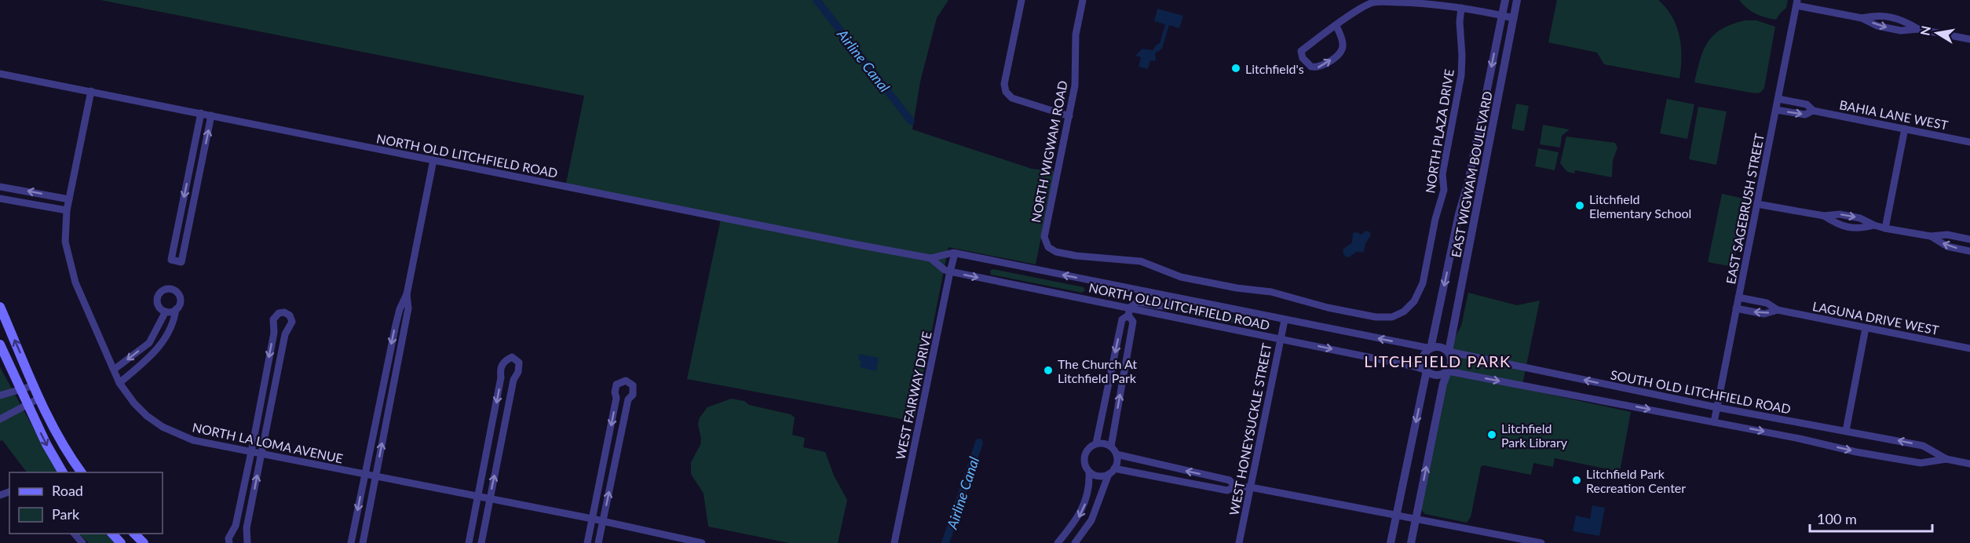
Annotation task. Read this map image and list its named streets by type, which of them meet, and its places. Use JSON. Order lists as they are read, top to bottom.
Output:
{
  "streets": {
    "street": [
      "BAHIA LANE WEST",
      "NORTH PLAZA DRIVE",
      "NORTH WIGWAM ROAD",
      "NORTH OLD LITCHFIELD ROAD",
      "EAST WIGWAM BOULEVARD",
      "EAST SAGEBRUSH STREET",
      "LAGUNA DRIVE WEST",
      "SOUTH OLD LITCHFIELD ROAD",
      "WEST FAIRWAY DRIVE",
      "WEST HONEYSUCKLE STREET",
      "NORTH LA LOMA AVENUE"
    ]
  },
  "crossings": [
    ["NORTH PLAZA DRIVE", "NORTH WIGWAM ROAD"],
    ["NORTH OLD LITCHFIELD ROAD", "EAST WIGWAM BOULEVARD"],
    ["NORTH OLD LITCHFIELD ROAD", "SOUTH OLD LITCHFIELD ROAD"],
    ["NORTH OLD LITCHFIELD ROAD", "WEST FAIRWAY DRIVE"],
    ["NORTH OLD LITCHFIELD ROAD", "WEST HONEYSUCKLE STREET"],
    ["NORTH OLD LITCHFIELD ROAD", "NORTH LA LOMA AVENUE"],
    ["EAST WIGWAM BOULEVARD", "SOUTH OLD LITCHFIELD ROAD"],
    ["EAST SAGEBRUSH STREET", "LAGUNA DRIVE WEST"],
    ["EAST SAGEBRUSH STREET", "SOUTH OLD LITCHFIELD ROAD"]
  ],
  "districts": ["LITCHFIELD PARK"],
  "water": ["Airline Canal"],
  "places": [
    "Litchfield's",
    "Litchfield Elementary School",
    "The Church At Litchfield Park",
    "Litchfield Park Library",
    "Litchfield Park Recreation Center"
  ],
  "legend": ["Road", "Park"],
  "scale_bar": "100 m",
  "north": "left"
}
